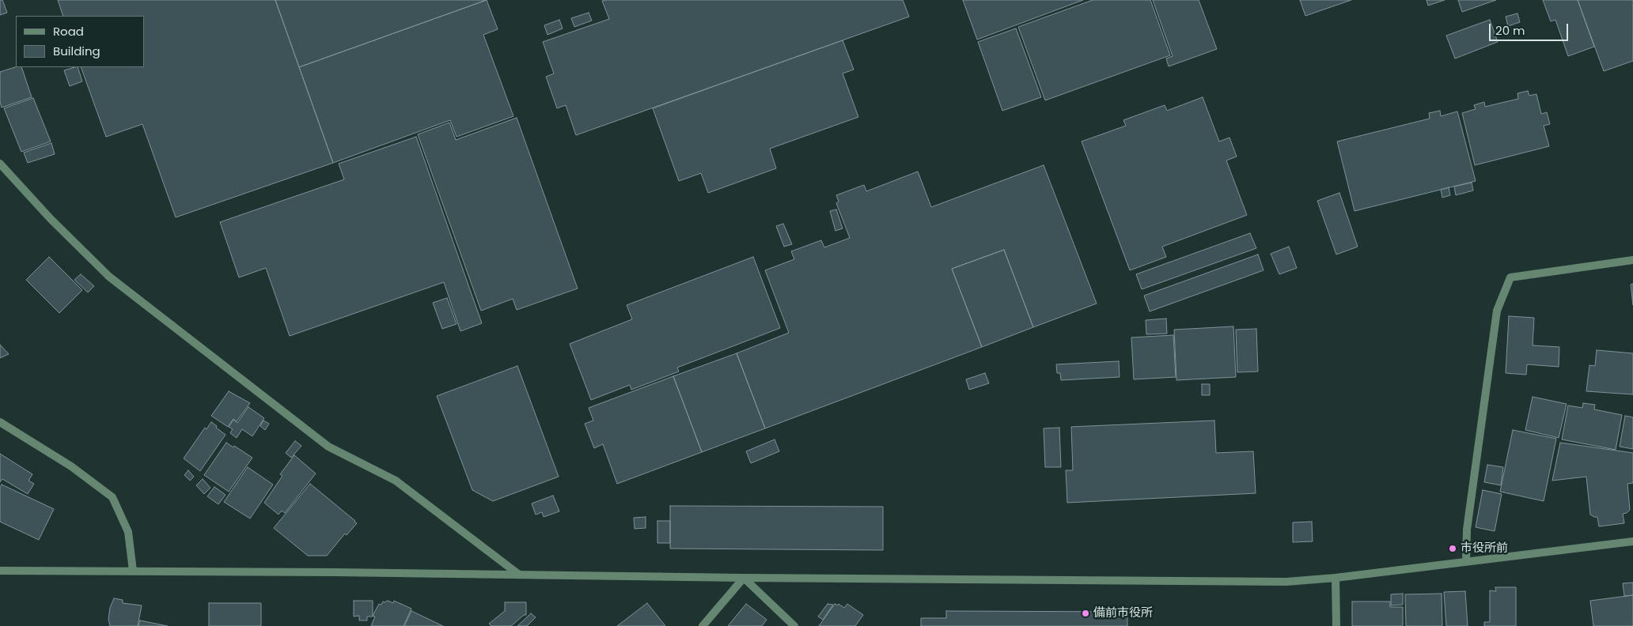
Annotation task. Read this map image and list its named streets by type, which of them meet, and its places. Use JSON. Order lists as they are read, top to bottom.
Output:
{
  "places": ["市役所前", "備前市役所"],
  "legend": ["Road", "Building"],
  "scale_bar": "20 m"
}
